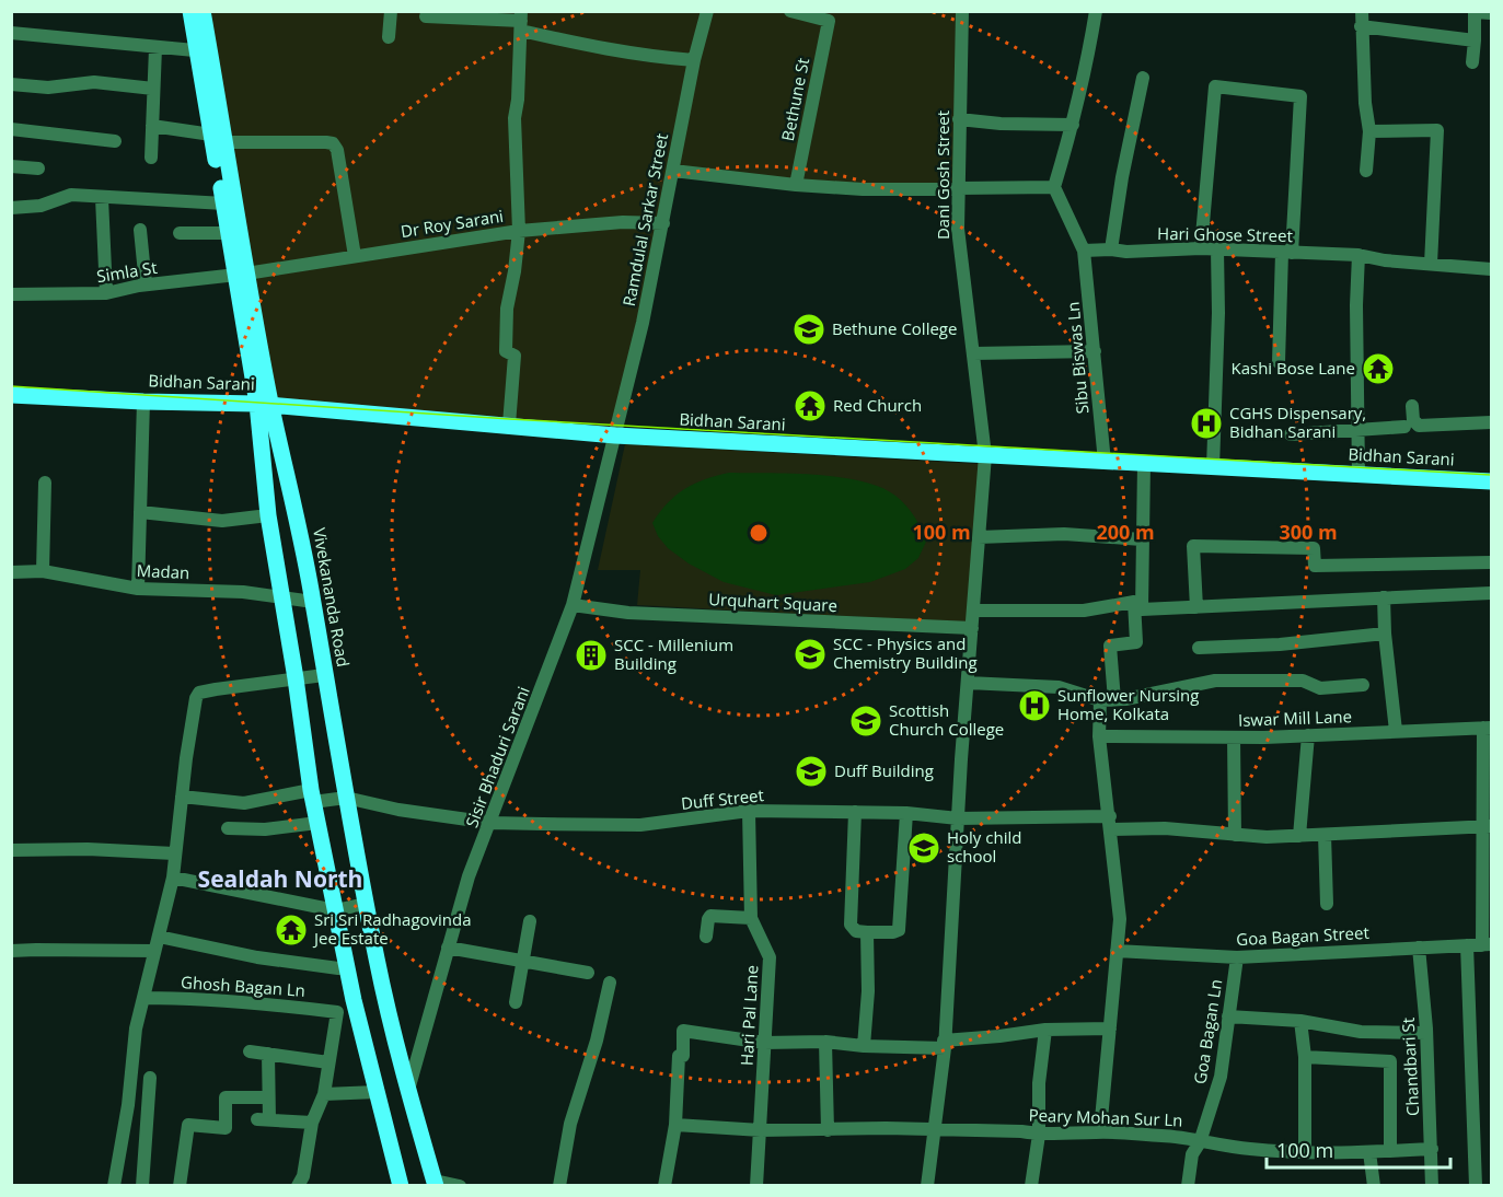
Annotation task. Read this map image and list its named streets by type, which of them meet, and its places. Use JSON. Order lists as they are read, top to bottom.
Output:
{
  "streets": {
    "main road": ["Bidhan Sarani", "Vivekananda Road"],
    "street": [
      "Bethune St",
      "Dani Gosh Street",
      "Ramdulal Sarkar Street",
      "Dr Roy Sarani",
      "Hari Ghose Street",
      "Simla St",
      "Sibu Biswas Ln",
      "Madan",
      "Urquhart Square",
      "Iswar Mill Lane",
      "Sisir Bhaduri Sarani",
      "Duff Street",
      "Goa Bagan Street",
      "Ghosh Bagan Ln",
      "Hari Pal Lane",
      "Goa Bagan Ln",
      "Chandbari St",
      "Peary Mohan Sur Ln"
    ]
  },
  "crossings": [
    ["Dani Gosh Street", "Bidhan Sarani"],
    ["Dani Gosh Street", "Urquhart Square"],
    ["Dani Gosh Street", "Duff Street"],
    ["Dani Gosh Street", "Peary Mohan Sur Ln"],
    ["Ramdulal Sarkar Street", "Dr Roy Sarani"],
    ["Ramdulal Sarkar Street", "Bidhan Sarani"],
    ["Ramdulal Sarkar Street", "Sisir Bhaduri Sarani"],
    ["Dr Roy Sarani", "Simla St"],
    ["Dr Roy Sarani", "Vivekananda Road"],
    ["Hari Ghose Street", "Sibu Biswas Ln"],
    ["Simla St", "Vivekananda Road"],
    ["Sibu Biswas Ln", "Bidhan Sarani"],
    ["Bidhan Sarani", "Vivekananda Road"],
    ["Bidhan Sarani", "Sisir Bhaduri Sarani"],
    ["Madan", "Vivekananda Road"],
    ["Vivekananda Road", "Sisir Bhaduri Sarani"],
    ["Vivekananda Road", "Duff Street"],
    ["Urquhart Square", "Sisir Bhaduri Sarani"],
    ["Sisir Bhaduri Sarani", "Duff Street"],
    ["Duff Street", "Hari Pal Lane"],
    ["Goa Bagan Street", "Goa Bagan Ln"],
    ["Goa Bagan Street", "Chandbari St"],
    ["Hari Pal Lane", "Peary Mohan Sur Ln"],
    ["Goa Bagan Ln", "Peary Mohan Sur Ln"],
    ["Chandbari St", "Peary Mohan Sur Ln"]
  ],
  "districts": ["Sealdah North"],
  "places": {
    "school or university": [
      "Bethune College",
      "SCC - Physics and Chemistry Building",
      "Scottish Church College",
      "Duff Building",
      "Holy child school"
    ],
    "temple": ["Kashi Bose Lane", "Red Church", "Sri Sri Radhagovinda Jee Estate"],
    "hospital": ["CGHS Dispensary, Bidhan Sarani", "Sunflower Nursing Home, Kolkata"],
    "building": ["SCC - Millenium Building"]
  },
  "scale_bar": "100 m",
  "rings": ["100 m", "200 m", "300 m"]
}
